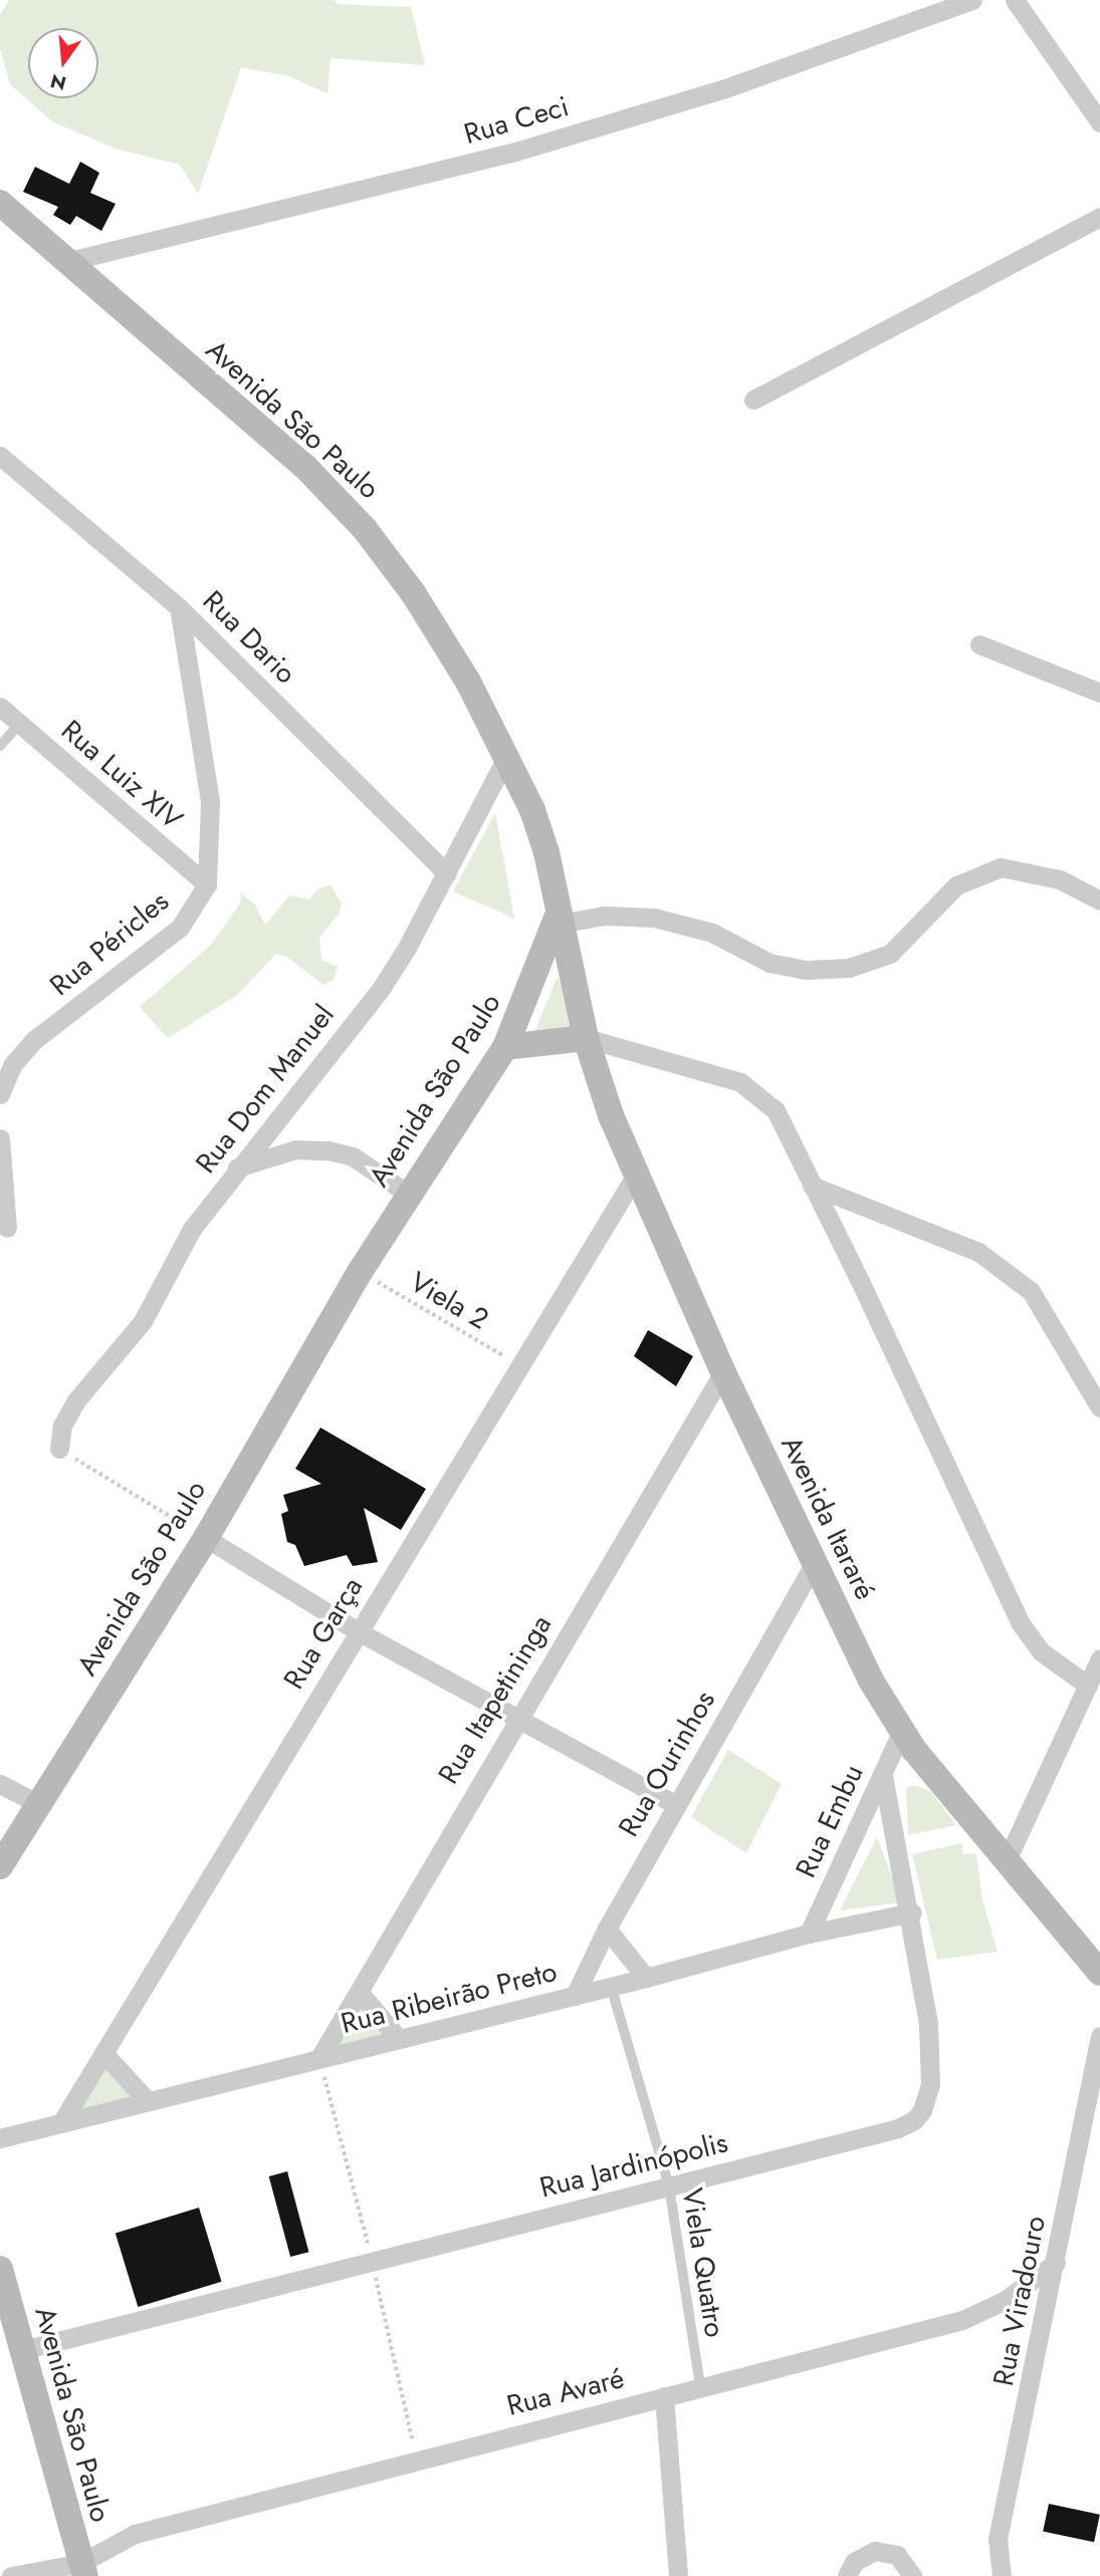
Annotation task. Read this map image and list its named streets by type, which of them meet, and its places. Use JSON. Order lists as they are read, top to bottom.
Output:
{
  "streets": {
    "main road": ["Avenida São Paulo", "Avenida Itararé"],
    "street": [
      "Rua Ceci",
      "Rua Dario",
      "Rua Luiz XIV",
      "Rua Péricles",
      "Rua Dom Manuel",
      "Rua Garça",
      "Rua Itapetininga",
      "Rua Ourinhos",
      "Rua Embu",
      "Rua Ribeirão Preto",
      "Rua Jardinópolis",
      "Rua Viradouro",
      "Rua Avaré"
    ],
    "lane": ["Viela Quatro"],
    "path": ["Viela 2"]
  },
  "crossings": [
    ["Rua Ceci", "Avenida São Paulo"],
    ["Avenida São Paulo", "Rua Dom Manuel"],
    ["Avenida São Paulo", "Viela 2"],
    ["Avenida São Paulo", "Avenida Itararé"],
    ["Avenida São Paulo", "Rua Jardinópolis"],
    ["Avenida São Paulo", "Rua Avaré"],
    ["Rua Dario", "Rua Péricles"],
    ["Rua Dario", "Rua Dom Manuel"],
    ["Rua Luiz XIV", "Rua Péricles"],
    ["Viela 2", "Rua Garça"],
    ["Avenida Itararé", "Rua Garça"],
    ["Avenida Itararé", "Rua Itapetininga"],
    ["Avenida Itararé", "Rua Ourinhos"],
    ["Avenida Itararé", "Rua Embu"],
    ["Rua Garça", "Rua Ribeirão Preto"],
    ["Rua Itapetininga", "Rua Ribeirão Preto"],
    ["Rua Ourinhos", "Rua Ribeirão Preto"],
    ["Rua Embu", "Rua Ribeirão Preto"],
    ["Rua Embu", "Rua Jardinópolis"],
    ["Rua Ribeirão Preto", "Rua Jardinópolis"],
    ["Rua Ribeirão Preto", "Viela Quatro"],
    ["Rua Jardinópolis", "Viela Quatro"],
    ["Viela Quatro", "Rua Avaré"],
    ["Rua Viradouro", "Rua Avaré"]
  ],
  "north": "bottom"
}
